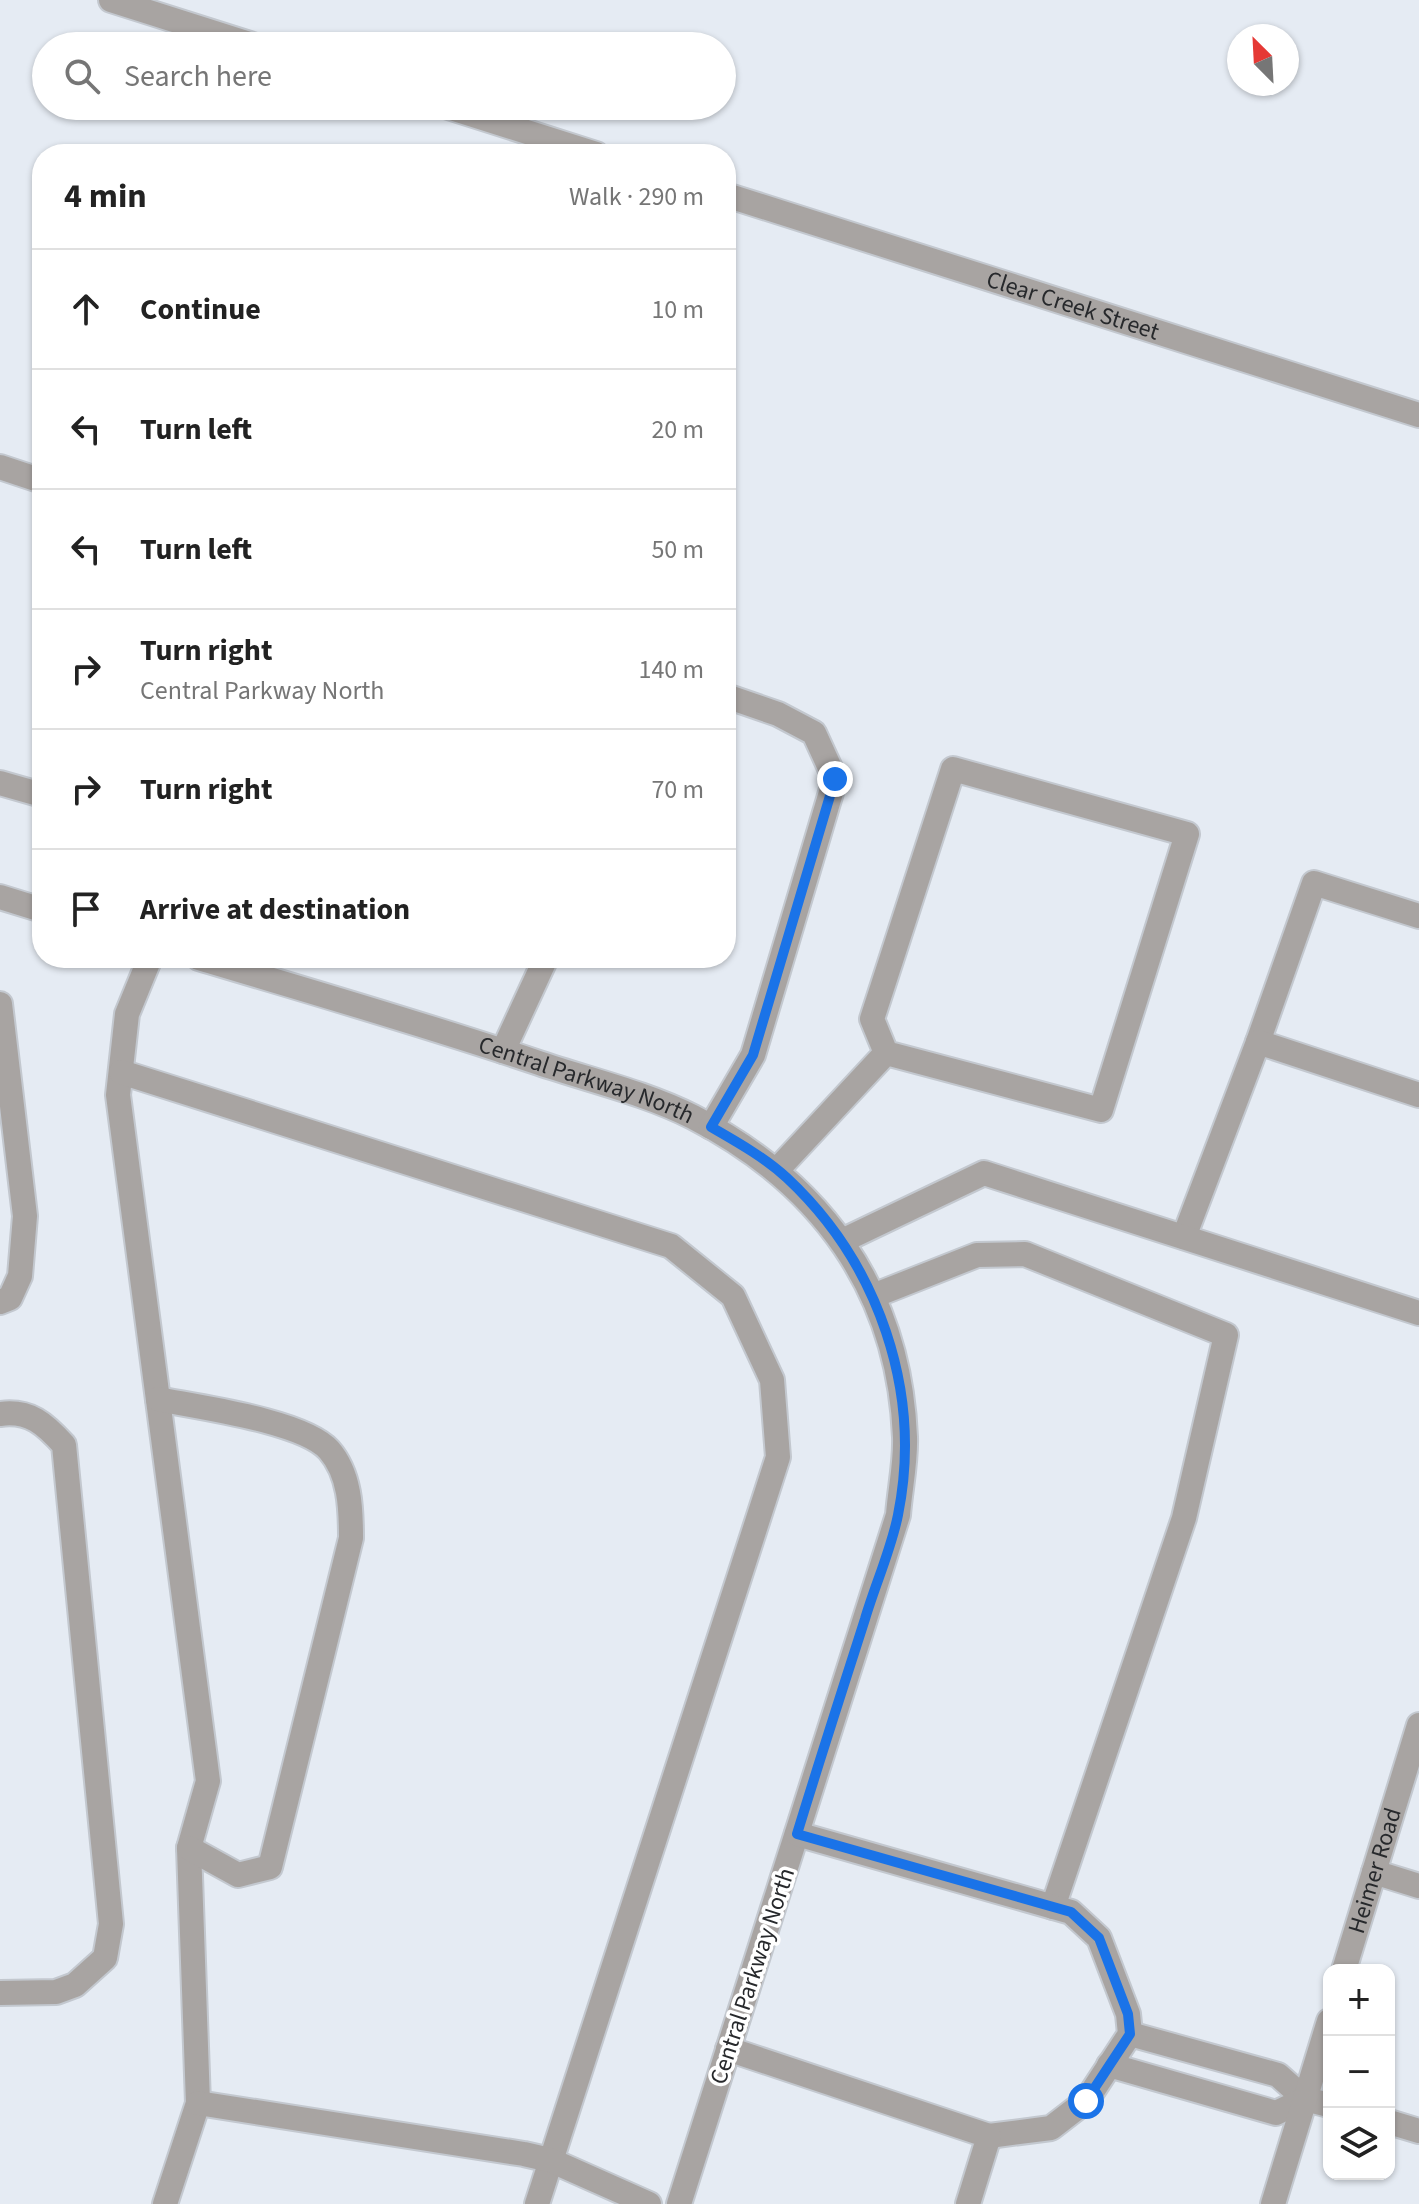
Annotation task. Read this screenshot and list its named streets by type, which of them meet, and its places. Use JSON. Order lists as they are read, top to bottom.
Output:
{
  "streets": {
    "street": ["Clear Creek Street", "Central Parkway North", "Heimer Road"]
  },
  "north": "top left",
  "page": {
    "search": "Search here",
    "heading": ["4 min", "Walk · 290 m"],
    "list": [
      ["Continue", "10 m"],
      ["Turn left", "20 m"],
      ["Turn left", "50 m"],
      ["Turn right", "Central Parkway North", "140 m"],
      ["Turn right", "70 m"],
      "Arrive at destination"
    ],
    "map_buttons": ["+", "−"]
  }
}
